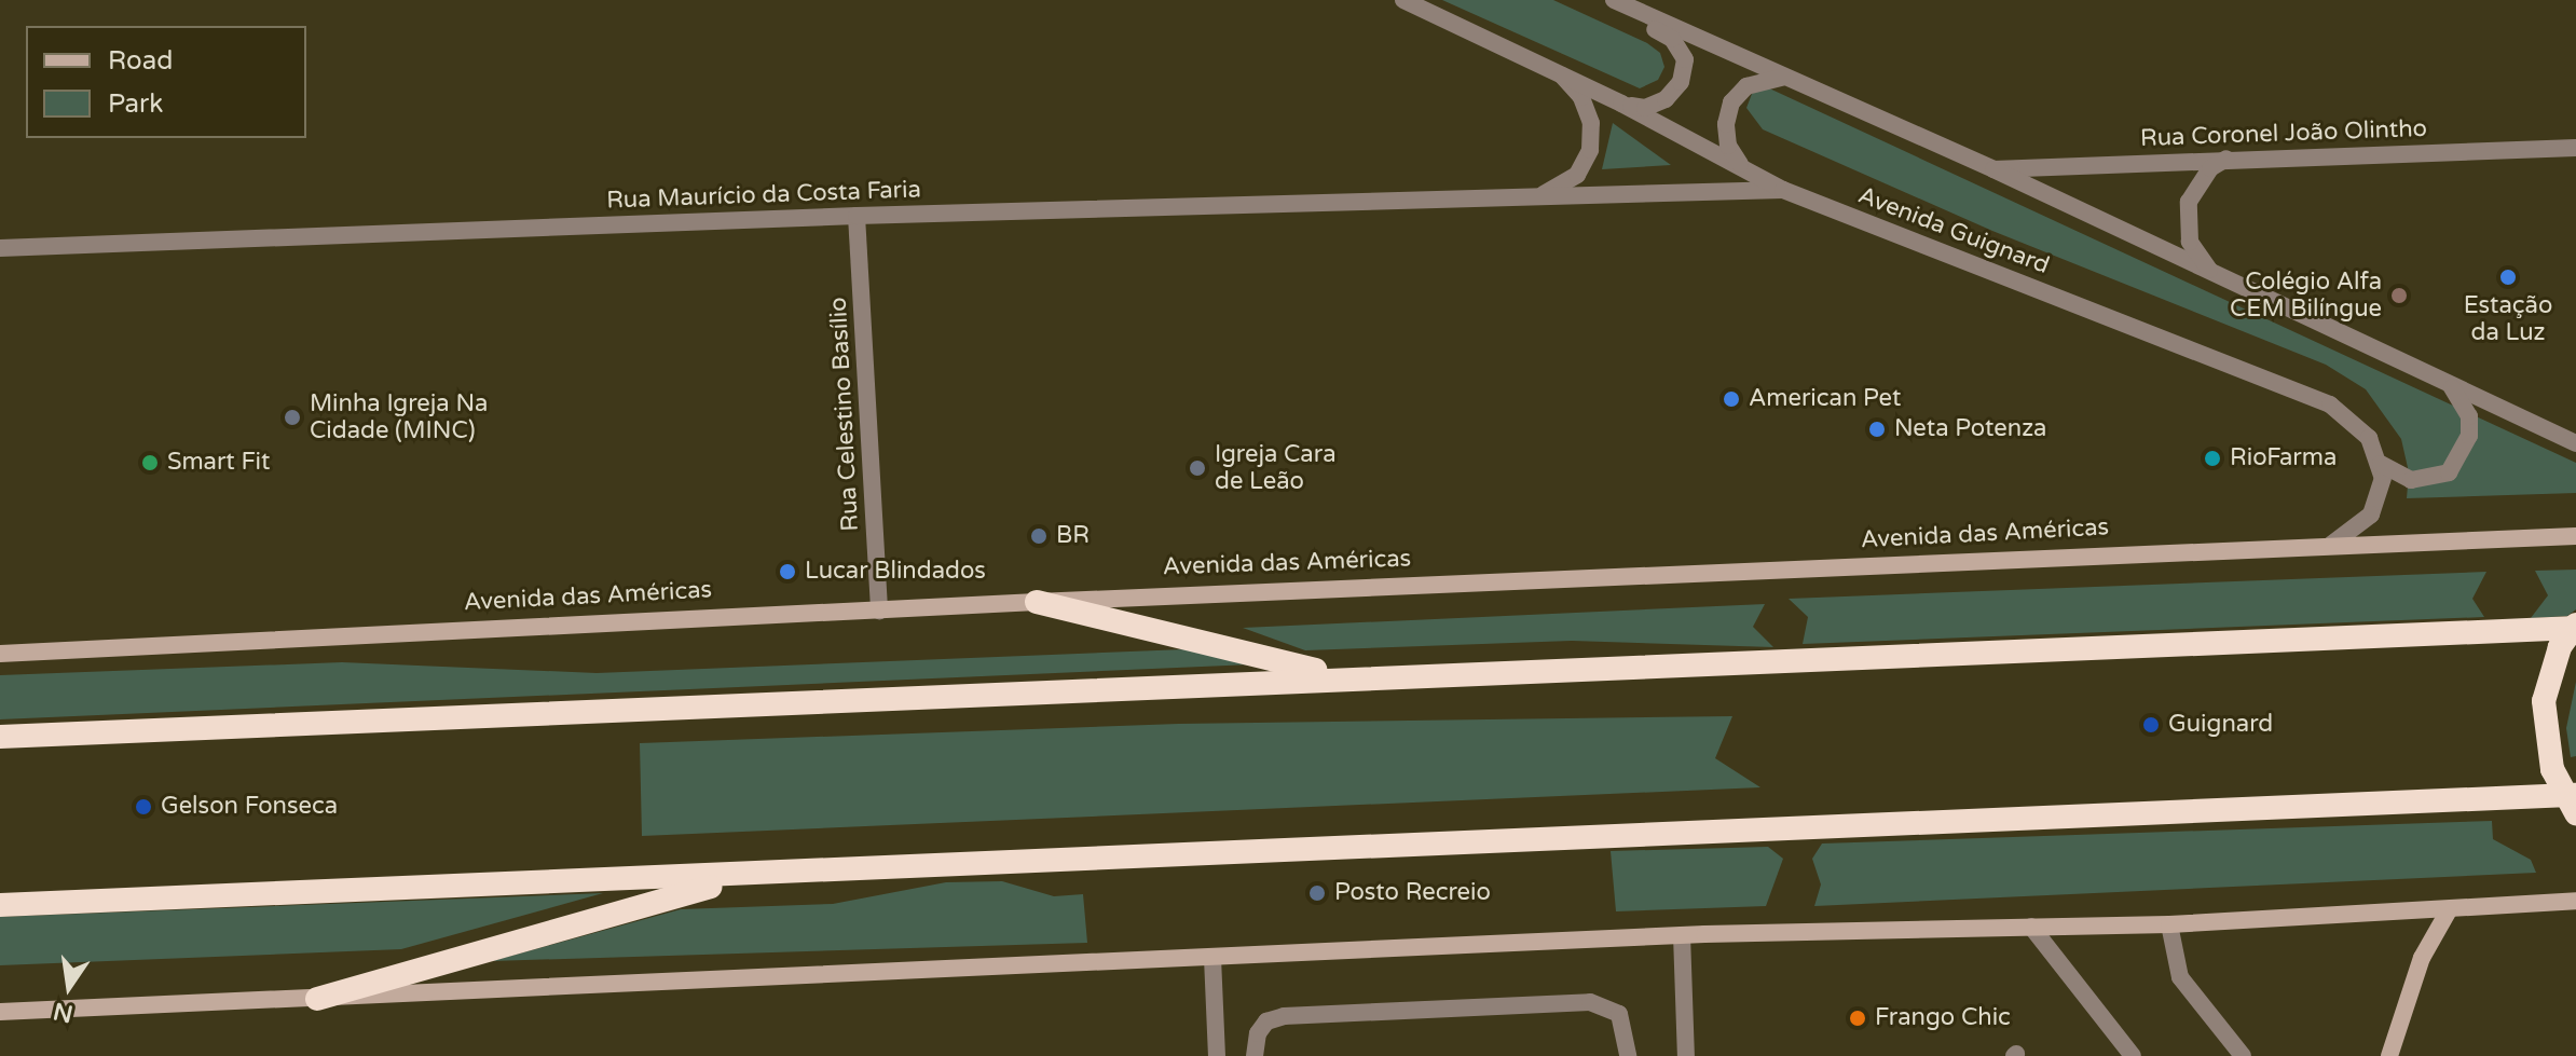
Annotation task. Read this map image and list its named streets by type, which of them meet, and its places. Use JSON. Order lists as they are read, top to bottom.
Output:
{
  "streets": {
    "main road": ["Avenida das Américas"],
    "street": [
      "Rua Coronel João Olintho",
      "Rua Maurício da Costa Faria",
      "Avenida Guignard",
      "Rua Celestino Basílio"
    ]
  },
  "crossings": [
    ["Rua Maurício da Costa Faria", "Avenida Guignard"],
    ["Rua Maurício da Costa Faria", "Rua Celestino Basílio"],
    ["Rua Celestino Basílio", "Avenida das Américas"]
  ],
  "places": [
    "Estação da Luz",
    "Colégio Alfa CEM Bilíngue",
    "American Pet",
    "Minha Igreja Na Cidade (MINC)",
    "Neta Potenza",
    "RioFarma",
    "Smart Fit",
    "Igreja Cara de Leão",
    "BR",
    "Lucar Blindados",
    "Guignard",
    "Gelson Fonseca",
    "Posto Recreio",
    "Frango Chic"
  ],
  "legend": ["Road", "Park"],
  "north": "bottom"
}
